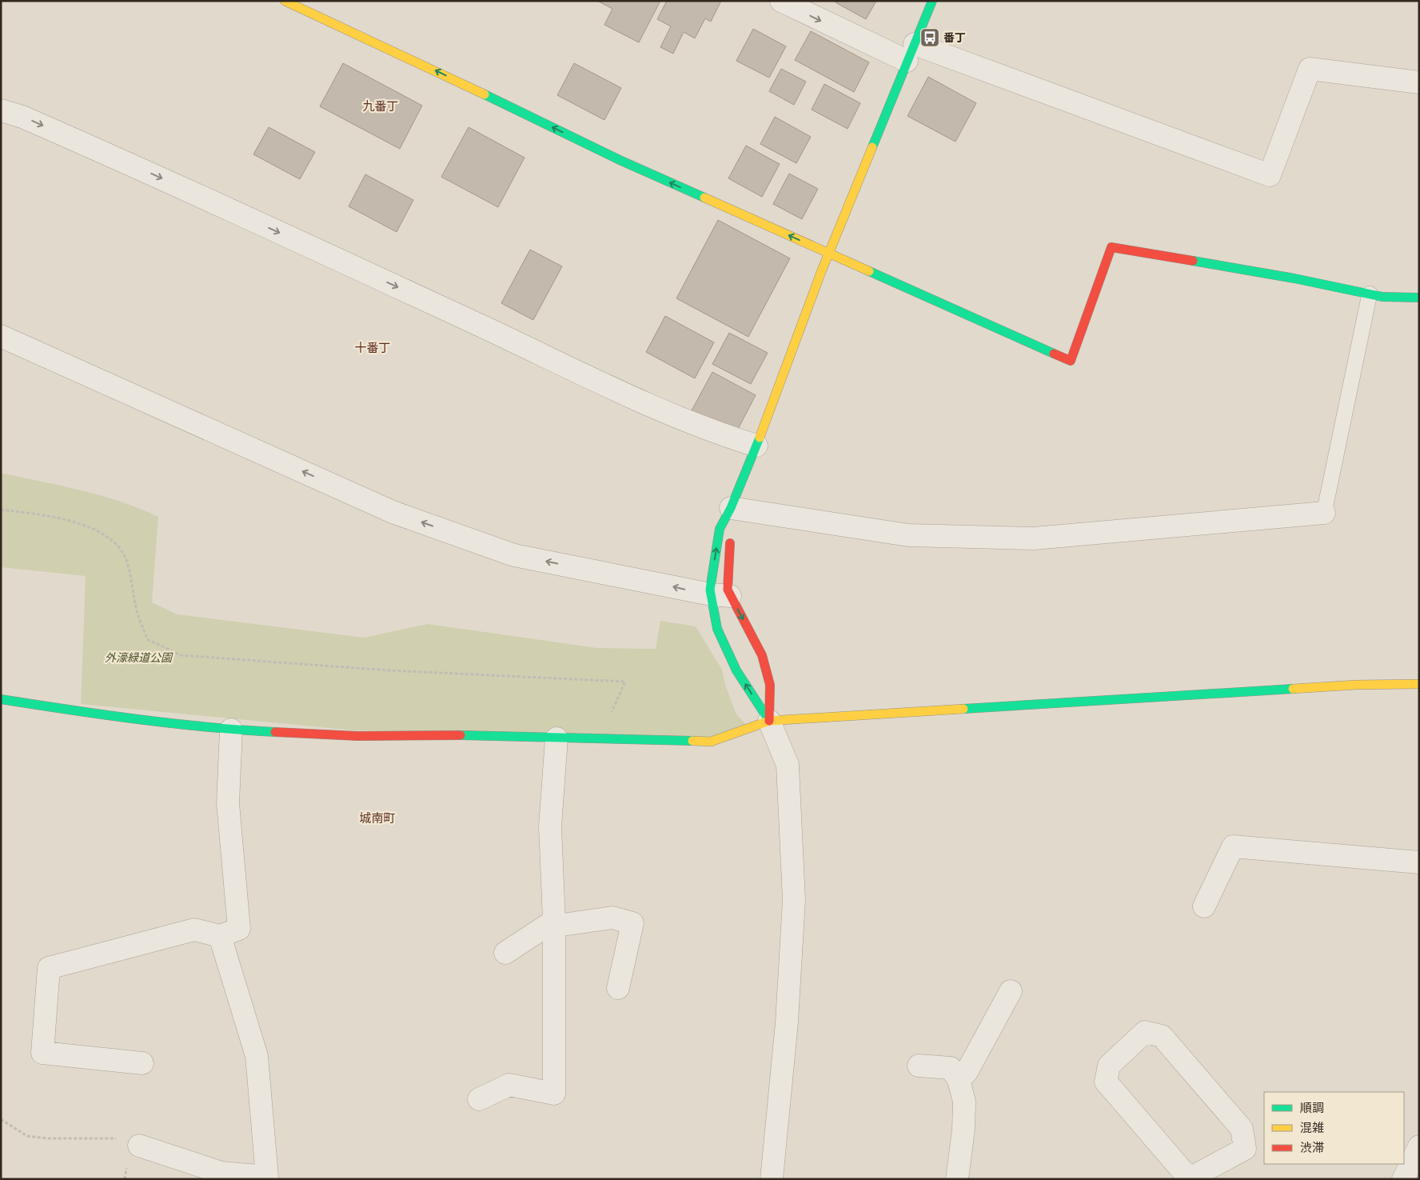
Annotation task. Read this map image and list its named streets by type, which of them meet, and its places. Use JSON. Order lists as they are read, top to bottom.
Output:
{
  "districts": ["九番丁", "十番丁", "城南町"],
  "parks": ["外濠緑道公園"],
  "places": {
    "bus stop": ["番丁"]
  },
  "legend": ["順調", "混雑", "渋滞"]
}
